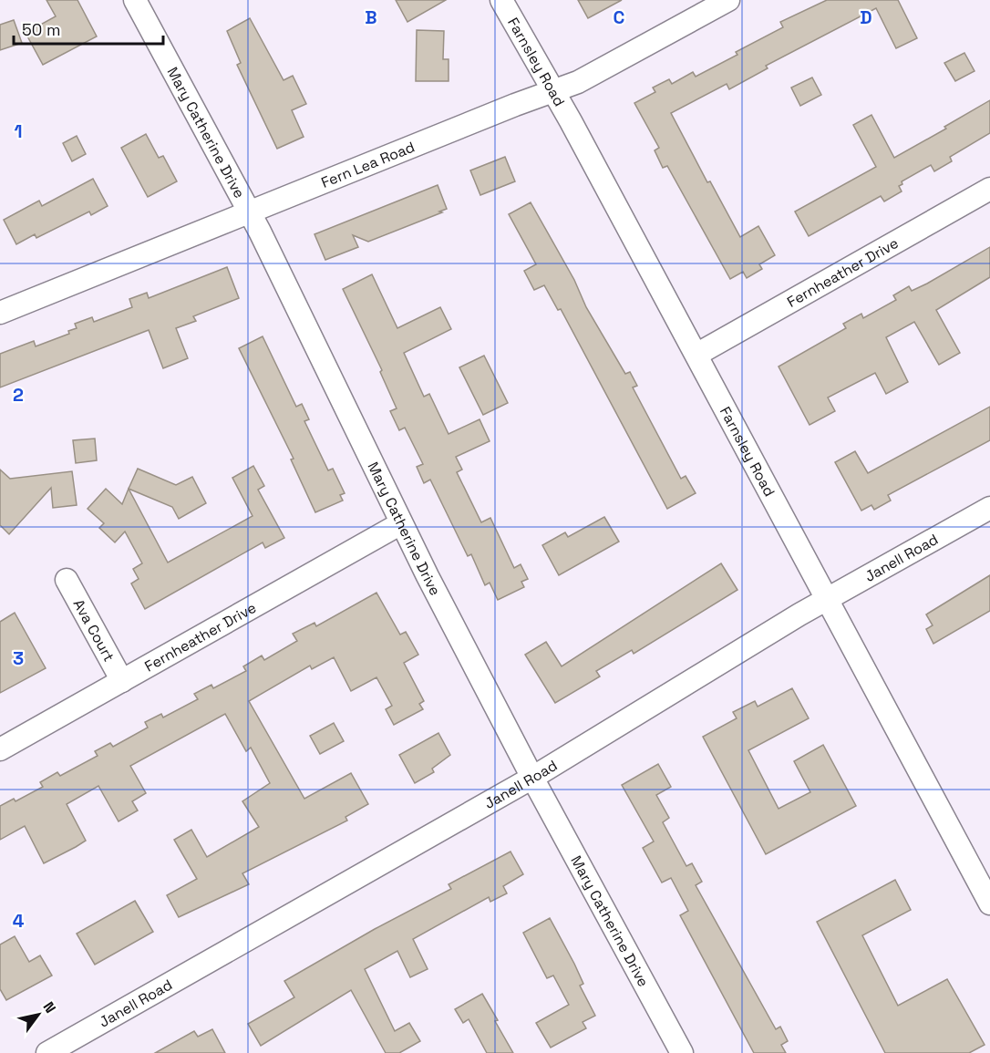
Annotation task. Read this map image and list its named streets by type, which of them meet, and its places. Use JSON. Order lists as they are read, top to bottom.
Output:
{
  "streets": {
    "street": [
      "Farnsley Road",
      "Mary Catherine Drive",
      "Fern Lea Road",
      "Fernheather Drive",
      "Janell Road",
      "Ava Court"
    ]
  },
  "crossings": [
    ["Farnsley Road", "Fern Lea Road"],
    ["Farnsley Road", "Fernheather Drive"],
    ["Farnsley Road", "Janell Road"],
    ["Mary Catherine Drive", "Fern Lea Road"],
    ["Mary Catherine Drive", "Fernheather Drive"],
    ["Mary Catherine Drive", "Janell Road"],
    ["Fernheather Drive", "Ava Court"]
  ],
  "scale_bar": "50 m",
  "north": "top right",
  "grid": {
    "columns": ["B", "C", "D"],
    "rows": [
      "1",
      "2",
      "3",
      "4"
    ]
  }
}
